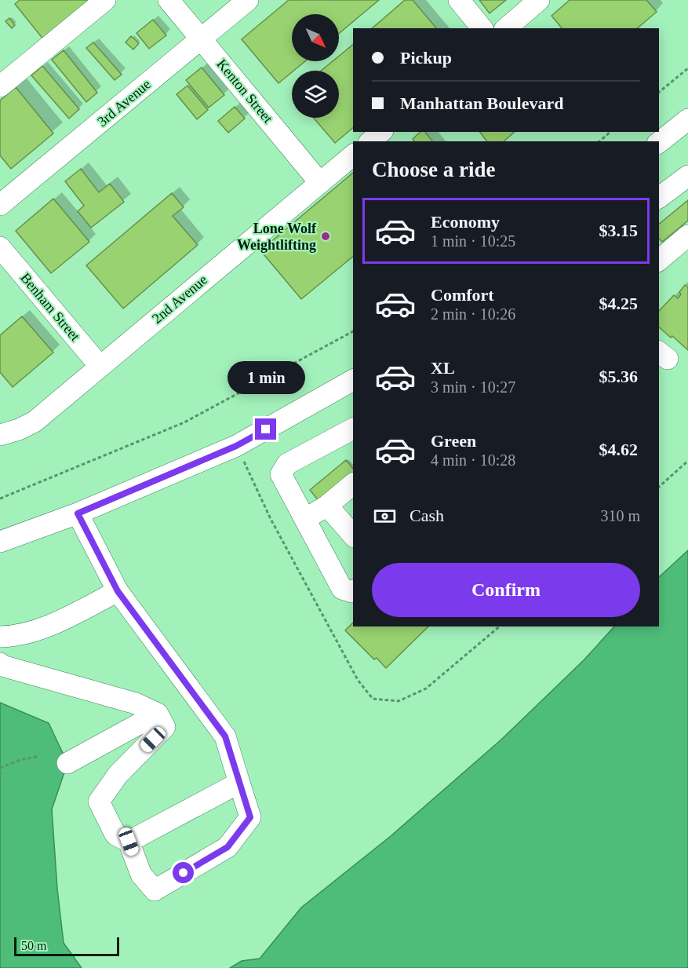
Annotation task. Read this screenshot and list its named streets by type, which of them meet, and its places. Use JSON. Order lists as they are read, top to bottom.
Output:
{
  "streets": {
    "street": [
      "Kenton Street",
      "3rd Avenue",
      "2nd Avenue",
      "Benham Street"
    ]
  },
  "crossings": [
    ["Kenton Street", "3rd Avenue"],
    ["Kenton Street", "2nd Avenue"],
    ["2nd Avenue", "Benham Street"]
  ],
  "places": ["Lone Wolf Weightlifting"],
  "scale_bar": "50 m",
  "north": "bottom right",
  "page": {
    "banner": ["Pickup", "Manhattan Boulevard"],
    "heading": "Choose a ride",
    "list": [
      {
        "name": "Economy",
        "note": "1 min · 10:25",
        "value": "$3.15"
      },
      {
        "name": "Comfort",
        "note": "2 min · 10:26",
        "value": "$4.25"
      },
      {
        "name": "XL",
        "note": "3 min · 10:27",
        "value": "$5.36"
      },
      {
        "name": "Green",
        "note": "4 min · 10:28",
        "value": "$4.62"
      }
    ],
    "bubble": "1 min",
    "pay": ["Cash", "310 m"],
    "buttons": "Confirm",
    "scale": "50 m"
  }
}
